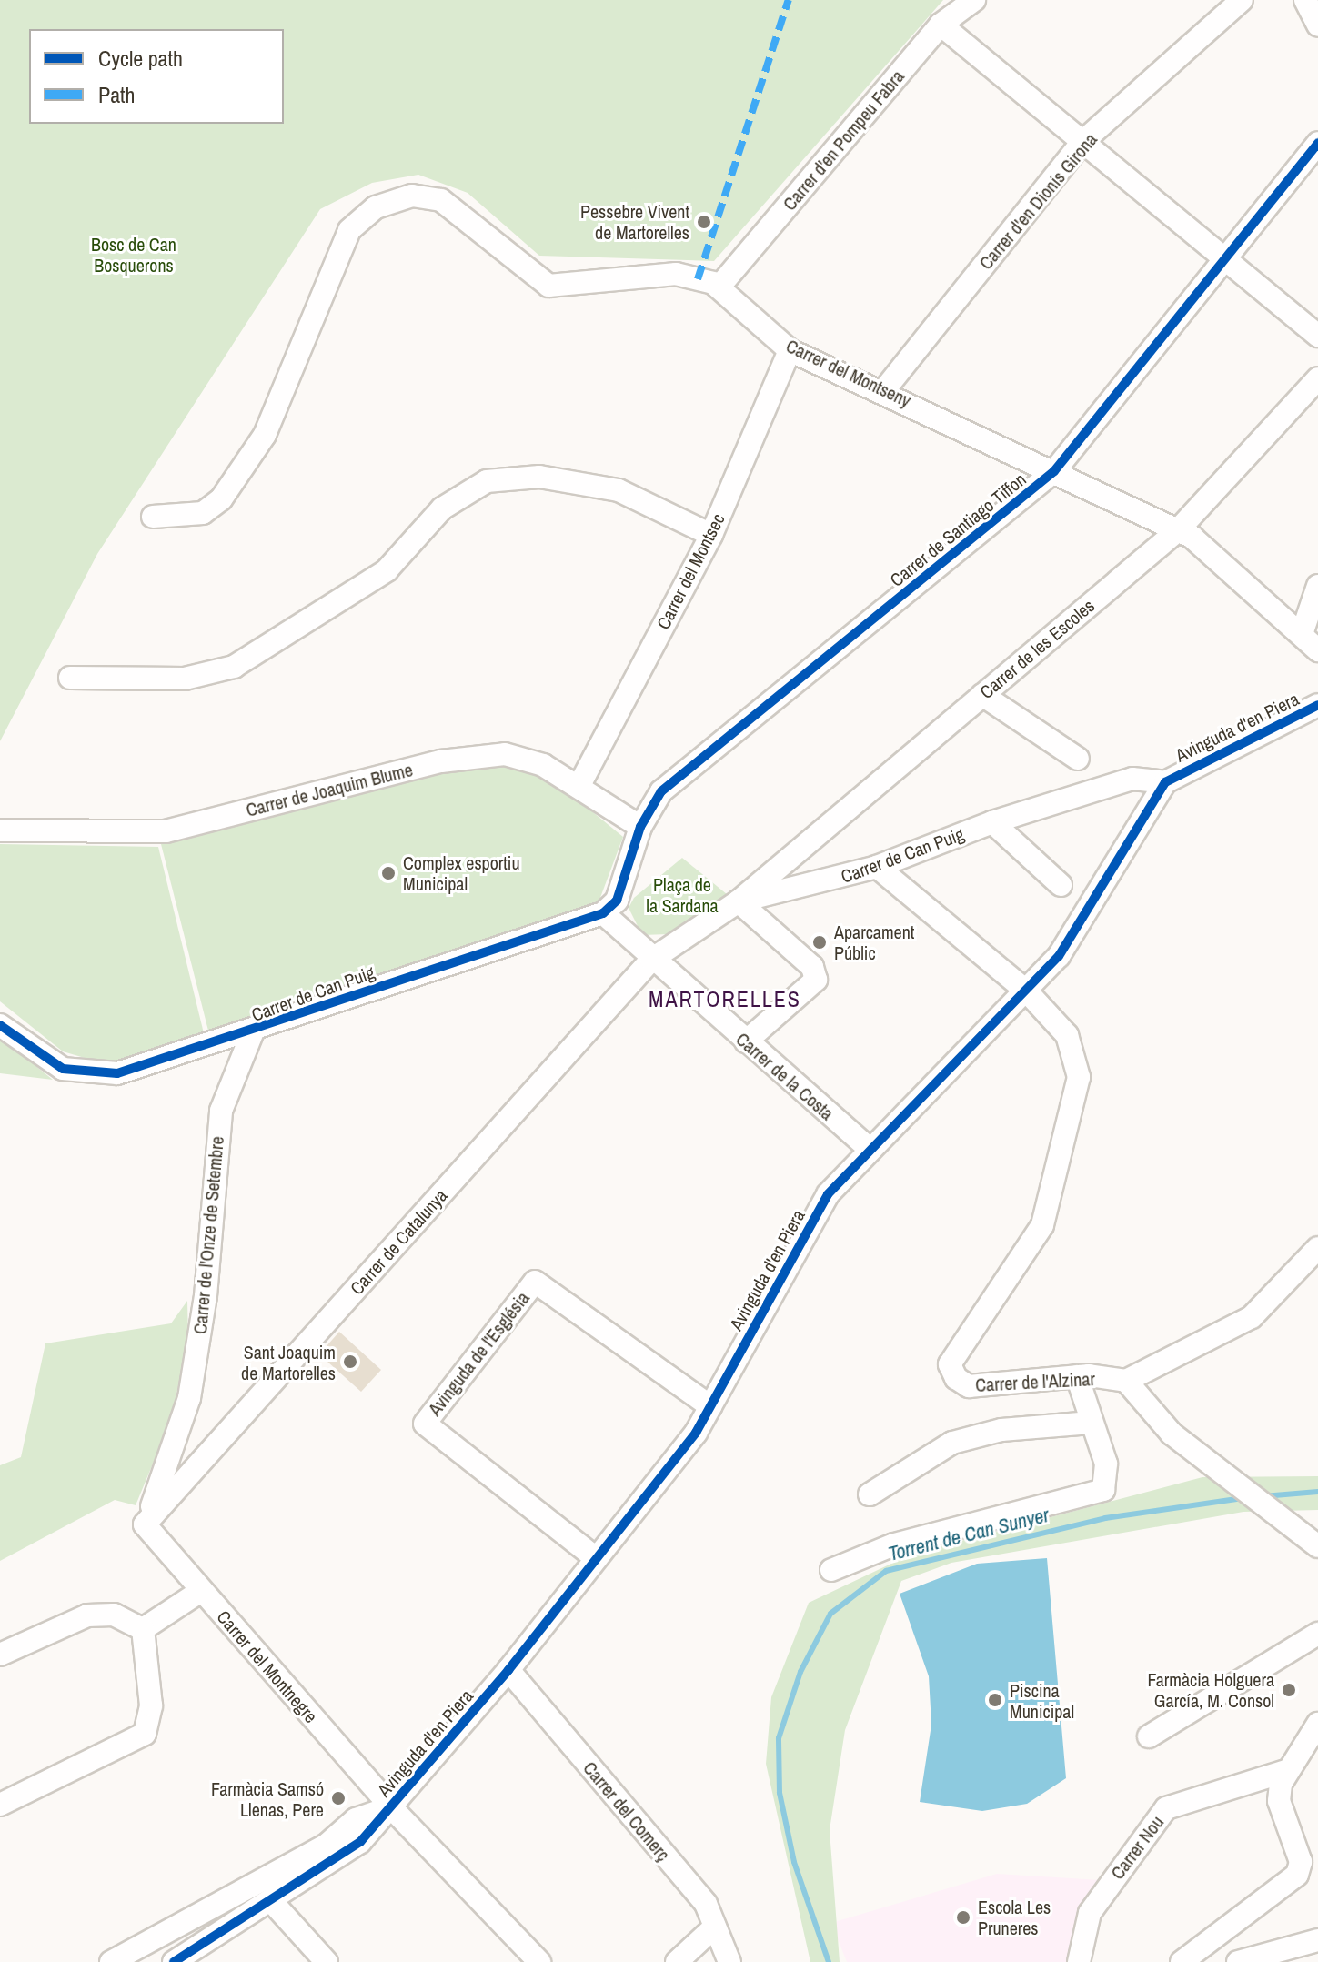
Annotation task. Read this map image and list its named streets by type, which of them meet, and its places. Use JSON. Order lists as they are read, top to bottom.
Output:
{
  "streets": {
    "street": [
      "Carrer d'en Pompeu Fabra",
      "Carrer d'en Dionís Girona",
      "Carrer del Montseny",
      "Carrer de Santiago Tiffon",
      "Carrer del Montsec",
      "Carrer de les Escoles",
      "Avinguda d'en Piera",
      "Carrer de Joaquim Blume",
      "Carrer de Can Puig",
      "Carrer de la Costa",
      "Carrer de l'Onze de Setembre",
      "Carrer de Catalunya",
      "Avinguda de l'Església",
      "Carrer de l'Alzinar",
      "Carrer del Montnegre",
      "Carrer del Comerç",
      "Carrer Nou"
    ]
  },
  "crossings": [
    ["Carrer d'en Pompeu Fabra", "Carrer del Montseny"],
    ["Carrer d'en Dionís Girona", "Carrer del Montseny"],
    ["Carrer del Montseny", "Carrer de Santiago Tiffon"],
    ["Carrer del Montseny", "Carrer del Montsec"],
    ["Carrer del Montseny", "Carrer de les Escoles"],
    ["Carrer de Santiago Tiffon", "Carrer de Joaquim Blume"],
    ["Carrer de Santiago Tiffon", "Carrer de Can Puig"],
    ["Carrer de Santiago Tiffon", "Carrer de la Costa"],
    ["Carrer del Montsec", "Carrer de Joaquim Blume"],
    ["Carrer de les Escoles", "Carrer de Can Puig"],
    ["Avinguda d'en Piera", "Carrer de Can Puig"],
    ["Avinguda d'en Piera", "Carrer de la Costa"],
    ["Avinguda d'en Piera", "Avinguda de l'Església"],
    ["Avinguda d'en Piera", "Carrer de l'Alzinar"],
    ["Avinguda d'en Piera", "Carrer del Montnegre"],
    ["Avinguda d'en Piera", "Carrer del Comerç"],
    ["Carrer de Can Puig", "Carrer de la Costa"],
    ["Carrer de Can Puig", "Carrer de l'Onze de Setembre"],
    ["Carrer de Can Puig", "Carrer de Catalunya"],
    ["Carrer de la Costa", "Carrer de Catalunya"],
    ["Carrer de l'Onze de Setembre", "Carrer de Catalunya"],
    ["Carrer de l'Onze de Setembre", "Carrer del Montnegre"],
    ["Carrer de Catalunya", "Carrer del Montnegre"]
  ],
  "districts": ["MARTORELLES"],
  "water": ["Torrent de Can Sunyer"],
  "parks": ["Bosc de Can Bosquerons", "Plaça de la Sardana"],
  "places": [
    "Pessebre Vivent de Martorelles",
    "Complex esportiu Municipal",
    "Aparcament Públic",
    "Sant Joaquim de Martorelles",
    "Farmàcia Holguera García, M. Consol",
    "Piscina Municipal",
    "Farmàcia Samsó Llenas, Pere",
    "Escola Les Pruneres"
  ],
  "legend": ["Cycle path", "Path"]
}
